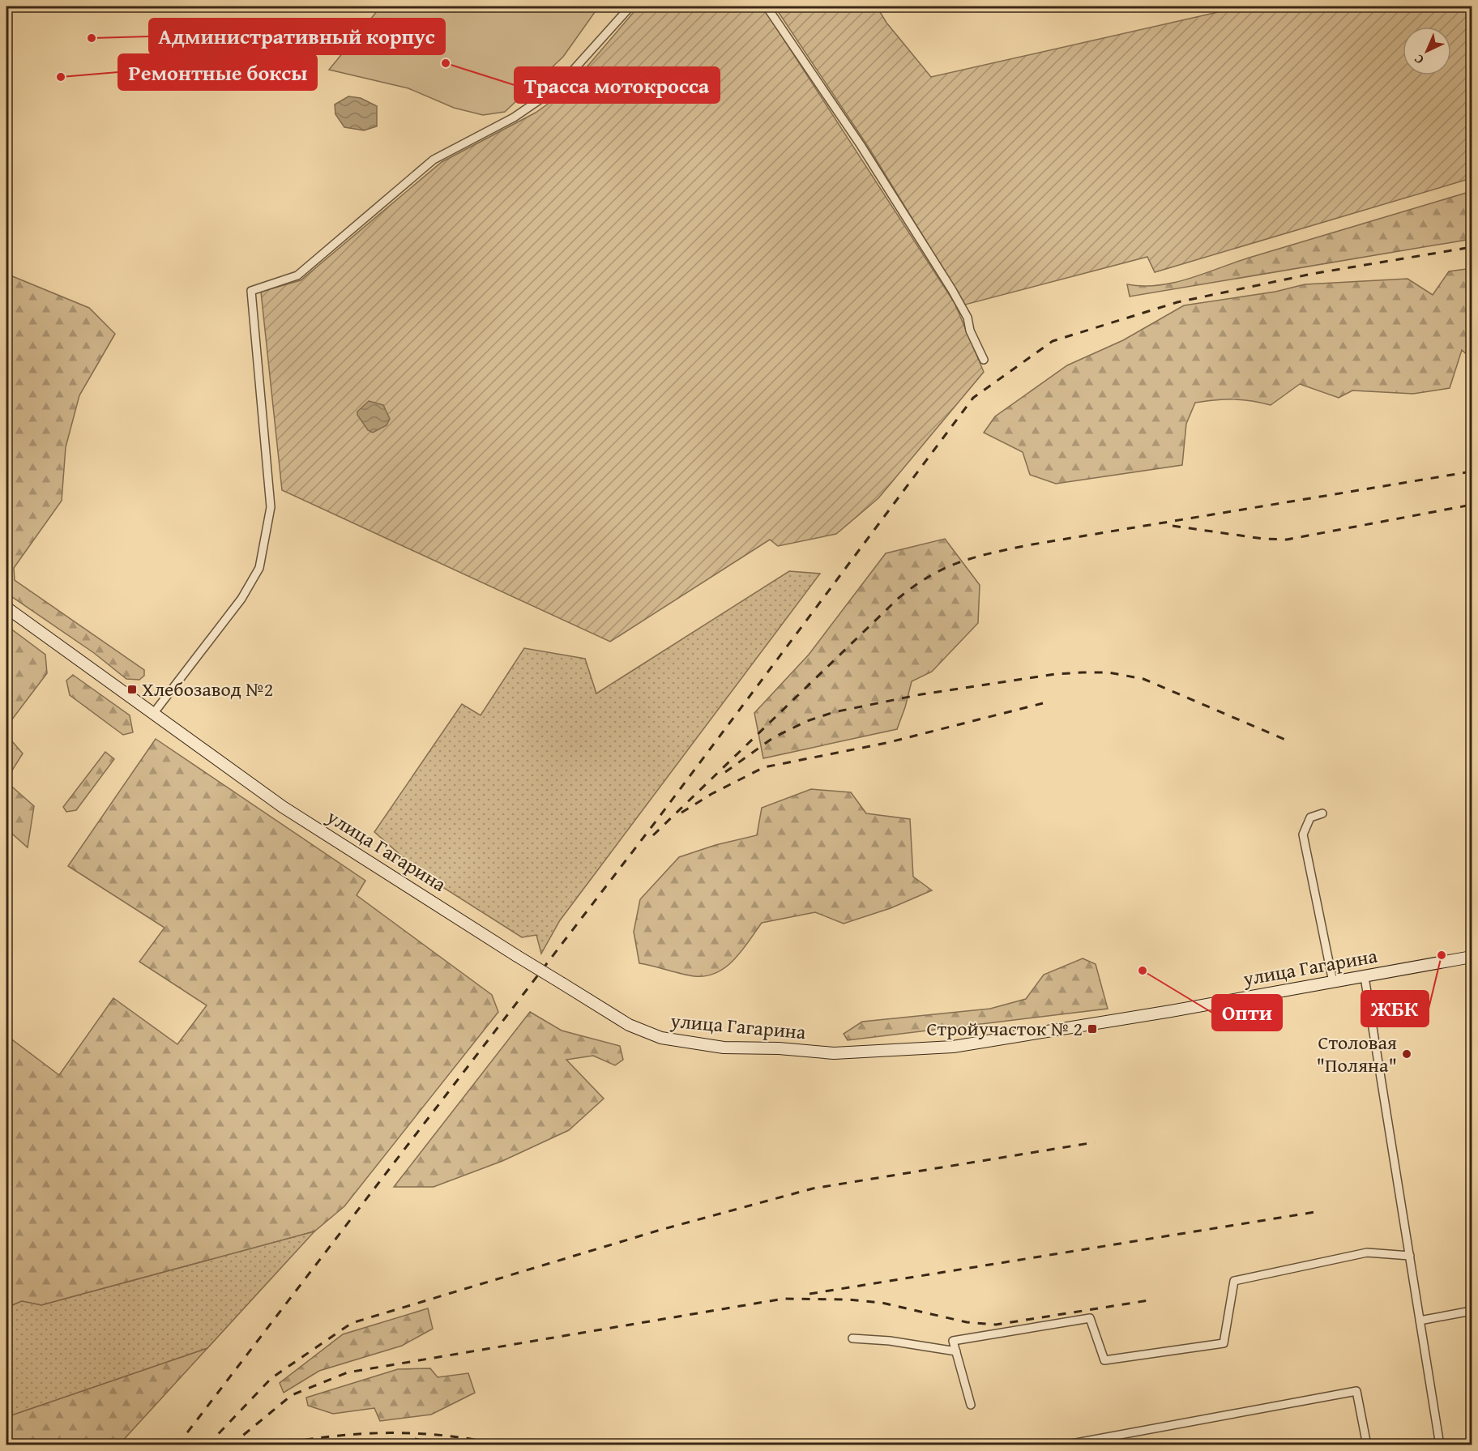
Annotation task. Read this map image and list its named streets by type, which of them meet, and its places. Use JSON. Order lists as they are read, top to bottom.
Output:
{
  "streets": {
    "main road": ["улица Гагарина"]
  },
  "places": {
    "other": [
      "Административный корпус",
      "Трасса мотокросса",
      "Ремонтные боксы",
      "ЖБК",
      "Опти",
      "Столовая \"Поляна\""
    ],
    "transit": ["Хлебозавод №2", "Стройучасток № 2"]
  },
  "north": "bottom left"
}
